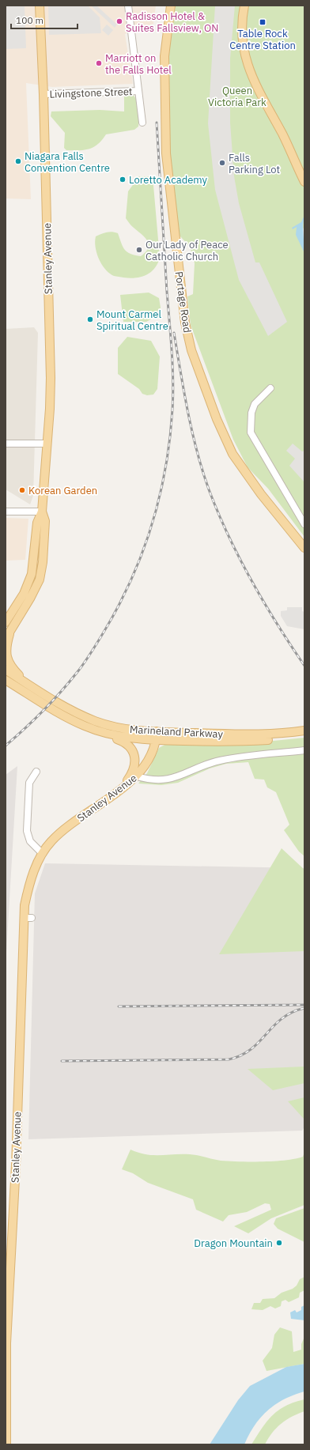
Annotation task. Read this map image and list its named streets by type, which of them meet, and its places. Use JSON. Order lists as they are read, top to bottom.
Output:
{
  "streets": {
    "main road": ["Stanley Avenue", "Portage Road", "Marineland Parkway"],
    "street": ["Livingstone Street"]
  },
  "crossings": [
    ["Livingstone Street", "Stanley Avenue"],
    ["Stanley Avenue", "Marineland Parkway"]
  ],
  "parks": ["Queen Victoria Park"],
  "places": {
    "other": [
      "Radisson Hotel & Suites Fallsview, ON",
      "Marriott on the Falls Hotel",
      "Niagara Falls Convention Centre",
      "Falls Parking Lot",
      "Loretto Academy",
      "Our Lady of Peace Catholic Church",
      "Mount Carmel Spiritual Centre",
      "Korean Garden",
      "Dragon Mountain"
    ],
    "transit": ["Table Rock Centre Station"]
  },
  "scale_bar": "100 m"
}
